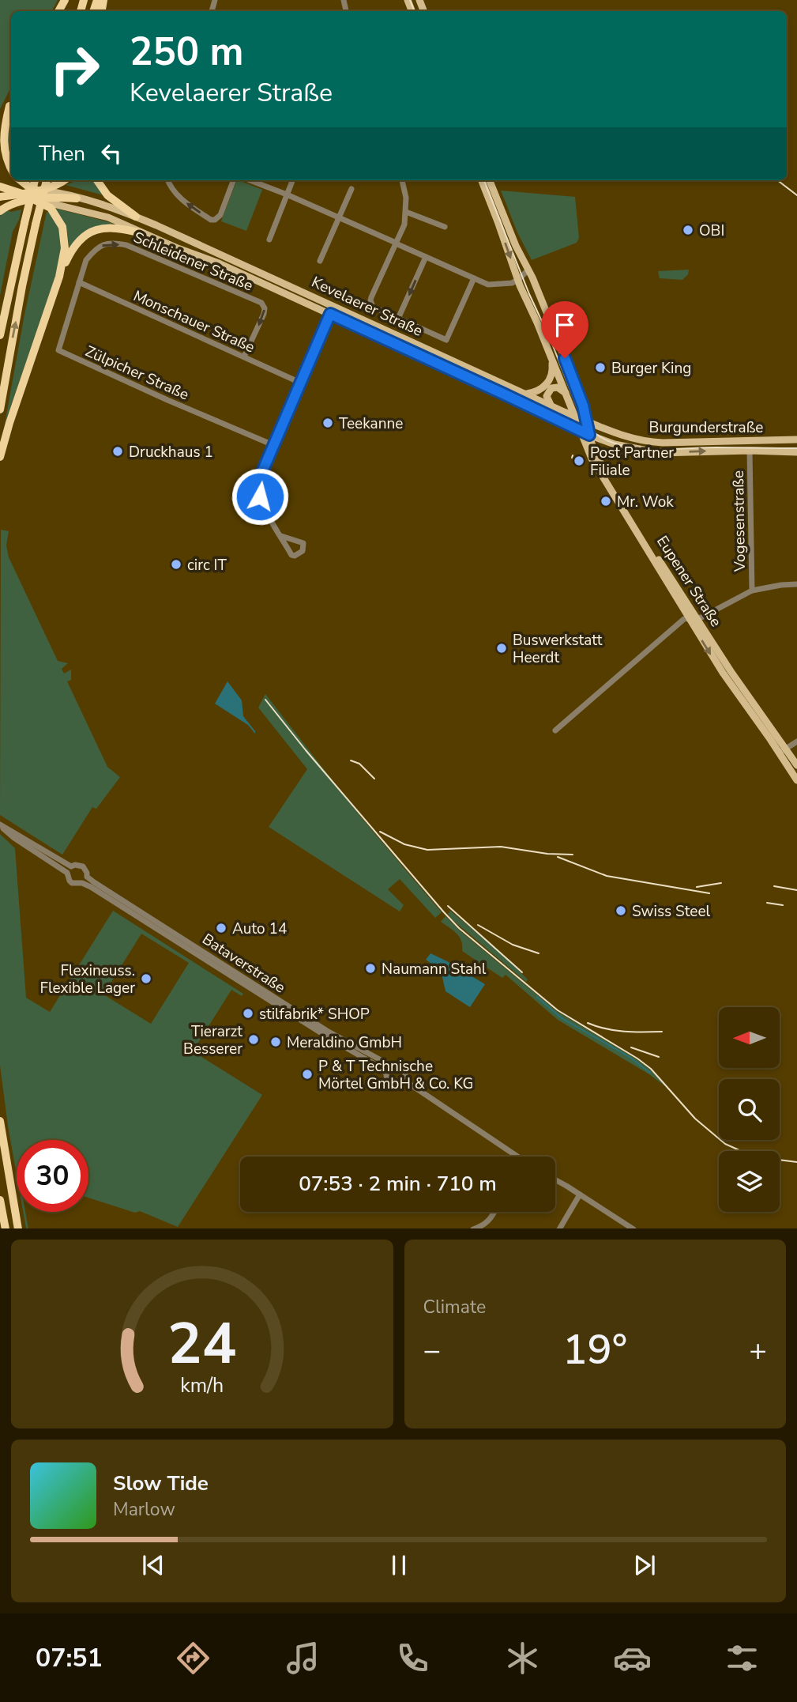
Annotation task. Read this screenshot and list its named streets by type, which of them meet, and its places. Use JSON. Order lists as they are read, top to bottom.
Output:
{
  "streets": {
    "main road": ["Kevelaerer Straße", "Burgunderstraße", "Eupener Straße"],
    "street": [
      "Schleidener Straße",
      "Monschauer Straße",
      "Zülpicher Straße",
      "Vogesenstraße",
      "Bataverstraße"
    ]
  },
  "crossings": [
    ["Schleidener Straße", "Monschauer Straße"],
    ["Schleidener Straße", "Zülpicher Straße"],
    ["Kevelaerer Straße", "Burgunderstraße"],
    ["Kevelaerer Straße", "Eupener Straße"],
    ["Monschauer Straße", "Zülpicher Straße"],
    ["Burgunderstraße", "Vogesenstraße"],
    ["Burgunderstraße", "Eupener Straße"]
  ],
  "places": [
    "OBI",
    "Burger King",
    "Teekanne",
    "Druckhaus 1",
    "Post Partner Filiale",
    "Mr. Wok",
    "circ IT",
    "Buswerkstatt Heerdt",
    "Swiss Steel",
    "Auto 14",
    "Naumann Stahl",
    "Flexineuss. Flexible Lager",
    "stilfabrik* SHOP",
    "Tierarzt Besserer",
    "Meraldino GmbH",
    "P & T Technische Mörtel GmbH & Co. KG"
  ],
  "north": "left",
  "page": {
    "turn": ["250 m", "Kevelaerer Straße"],
    "then": "Then",
    "limit": "30",
    "trip": "07:53 · 2 min · 710 m",
    "tile": "Climate",
    "heat": ["−", "19°", "+"],
    "song": ["Slow Tide", "Marlow"],
    "tabs": "07:51",
    "gauge": ["24", "km/h"]
  }
}
